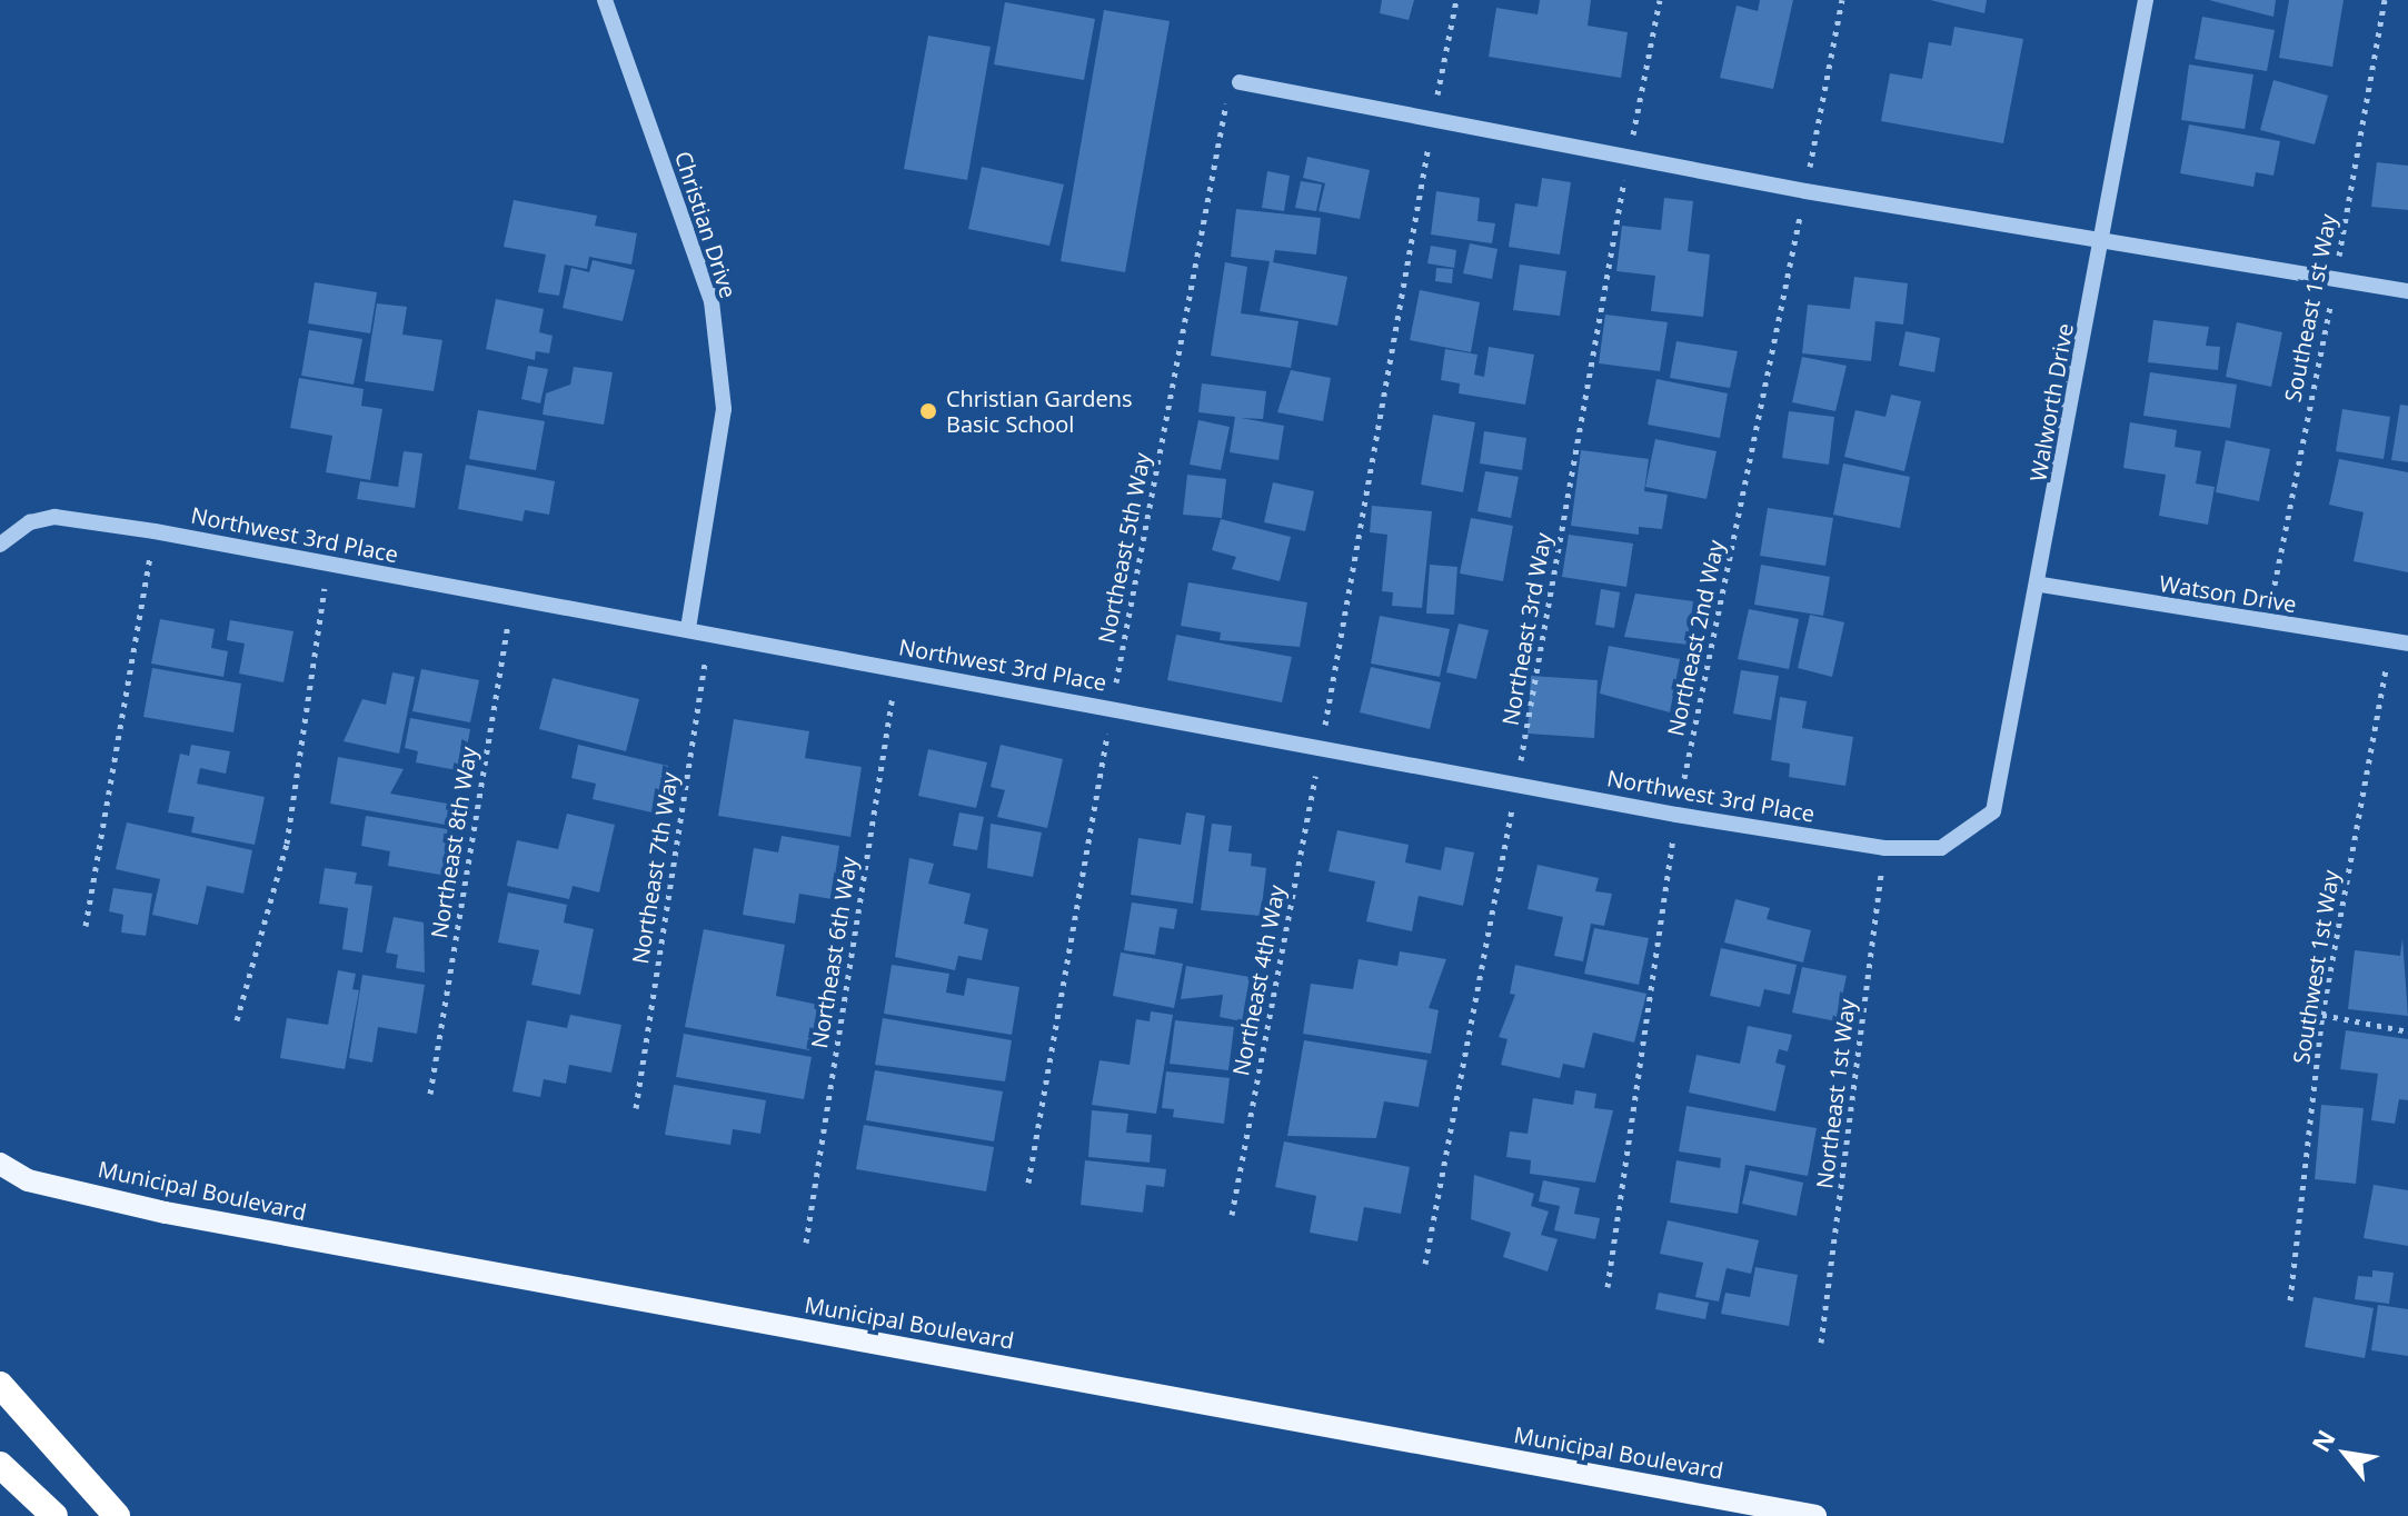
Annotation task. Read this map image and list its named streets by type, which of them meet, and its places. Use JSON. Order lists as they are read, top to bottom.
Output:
{
  "streets": {
    "main road": ["Municipal Boulevard"],
    "street": [
      "Christian Drive",
      "Walworth Drive",
      "Northwest 3rd Place",
      "Watson Drive"
    ],
    "path": [
      "Southeast 1st Way",
      "Northeast 5th Way",
      "Northeast 3rd Way",
      "Northeast 2nd Way",
      "Northeast 8th Way",
      "Northeast 7th Way",
      "Northeast 6th Way",
      "Southwest 1st Way",
      "Northeast 4th Way",
      "Northeast 1st Way"
    ]
  },
  "crossings": [
    ["Christian Drive", "Northwest 3rd Place"],
    ["Southeast 1st Way", "Watson Drive"],
    ["Walworth Drive", "Northwest 3rd Place"],
    ["Walworth Drive", "Watson Drive"],
    ["Northwest 3rd Place", "Northeast 5th Way"],
    ["Northwest 3rd Place", "Northeast 3rd Way"],
    ["Northwest 3rd Place", "Northeast 2nd Way"],
    ["Northwest 3rd Place", "Northeast 8th Way"],
    ["Northwest 3rd Place", "Northeast 7th Way"],
    ["Northwest 3rd Place", "Northeast 6th Way"],
    ["Northwest 3rd Place", "Northeast 4th Way"],
    ["Northwest 3rd Place", "Northeast 1st Way"],
    ["Watson Drive", "Southwest 1st Way"]
  ],
  "places": ["Christian Gardens Basic School"],
  "north": "top left"
}
